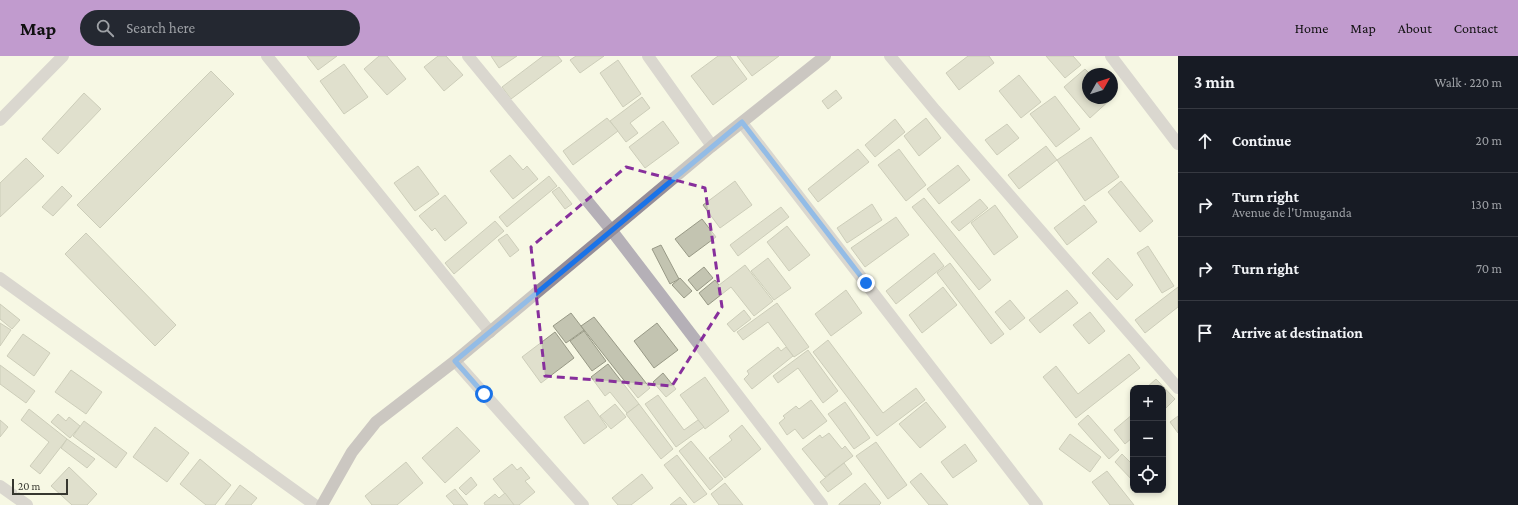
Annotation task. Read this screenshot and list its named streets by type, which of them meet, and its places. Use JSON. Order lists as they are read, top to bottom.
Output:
{
  "scale_bar": "20 m",
  "north": "top right",
  "page": {
    "header": "Map",
    "search": "Search here",
    "nav": [
      "Home",
      "Map",
      "About",
      "Contact"
    ],
    "heading": ["3 min", "Walk · 220 m"],
    "list": [
      ["Continue", "20 m"],
      ["Turn right", "Avenue de l'Umuganda", "130 m"],
      ["Turn right", "70 m"],
      "Arrive at destination"
    ],
    "map_buttons": ["+", "−"],
    "scale": "20 m"
  }
}
